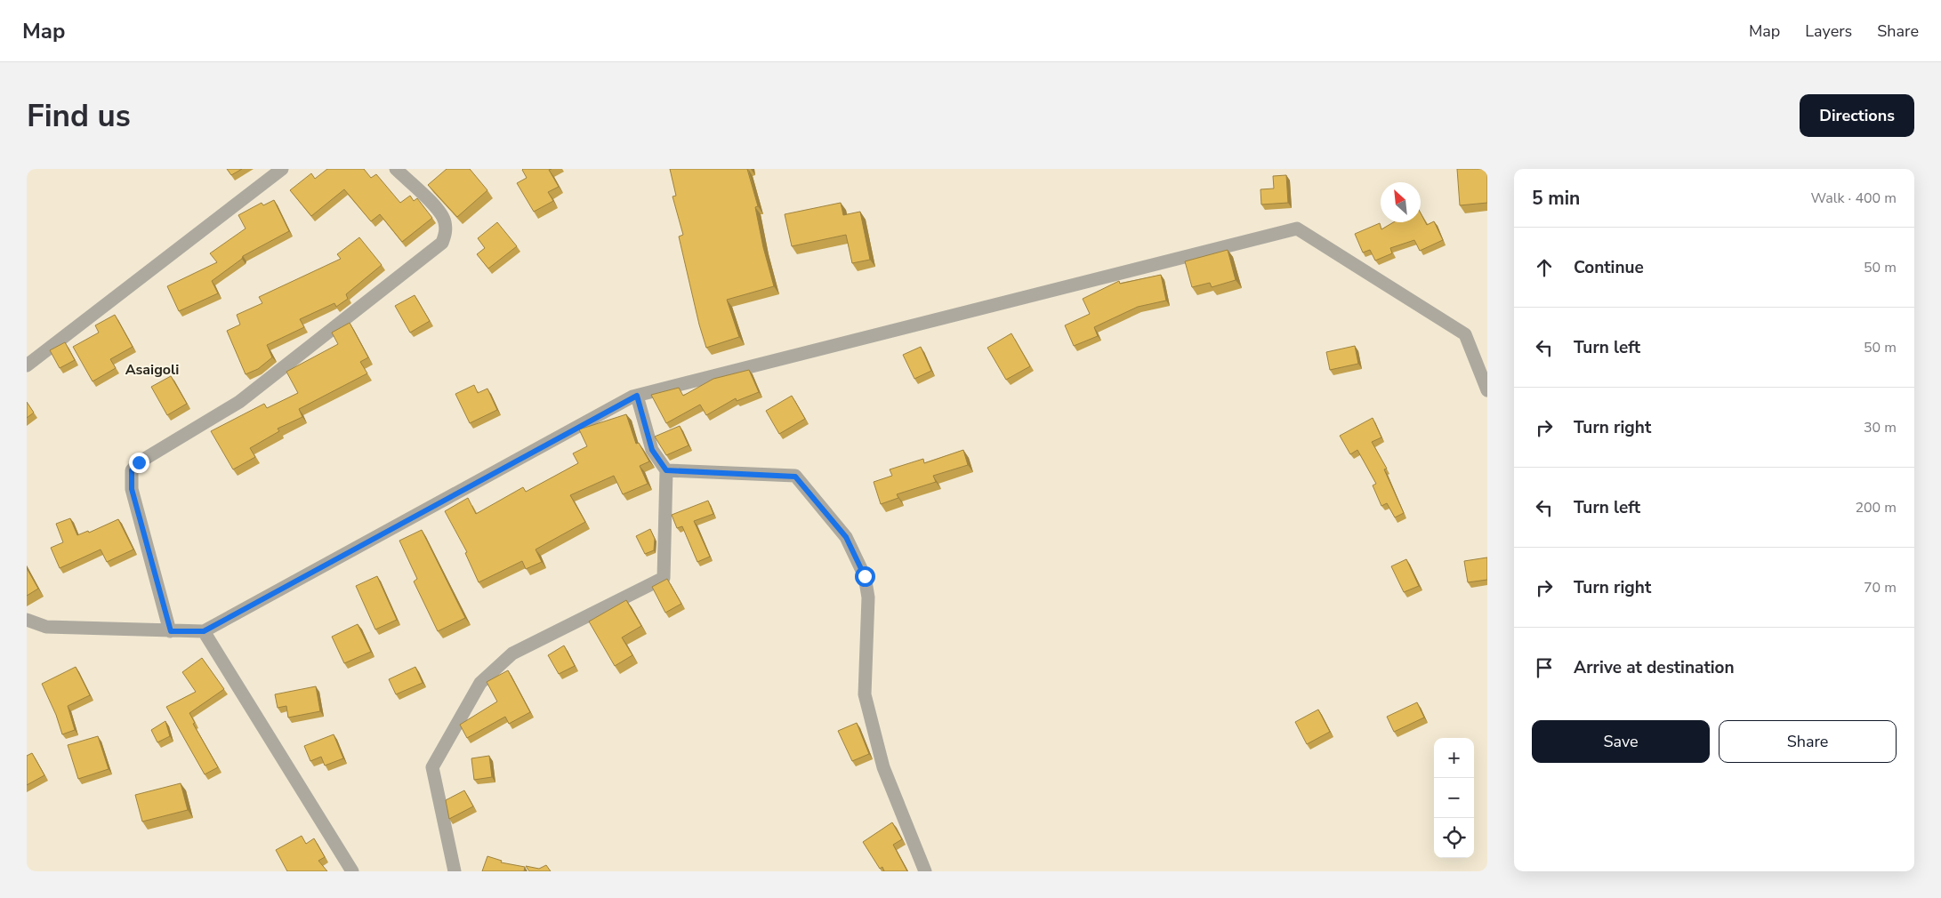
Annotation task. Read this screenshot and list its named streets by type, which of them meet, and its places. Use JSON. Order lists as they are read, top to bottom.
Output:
{
  "districts": ["Asaigoli"],
  "north": "top left",
  "page": {
    "header": "Map",
    "nav": ["Map", "Layers", "Share"],
    "buttons": [
      "Directions",
      ["Save", "Share"]
    ],
    "title": "Find us",
    "heading": ["5 min", "Walk · 400 m"],
    "list": [
      ["Continue", "50 m"],
      ["Turn left", "50 m"],
      ["Turn right", "30 m"],
      ["Turn left", "200 m"],
      ["Turn right", "70 m"],
      "Arrive at destination"
    ],
    "map_buttons": ["+", "−"]
  }
}
